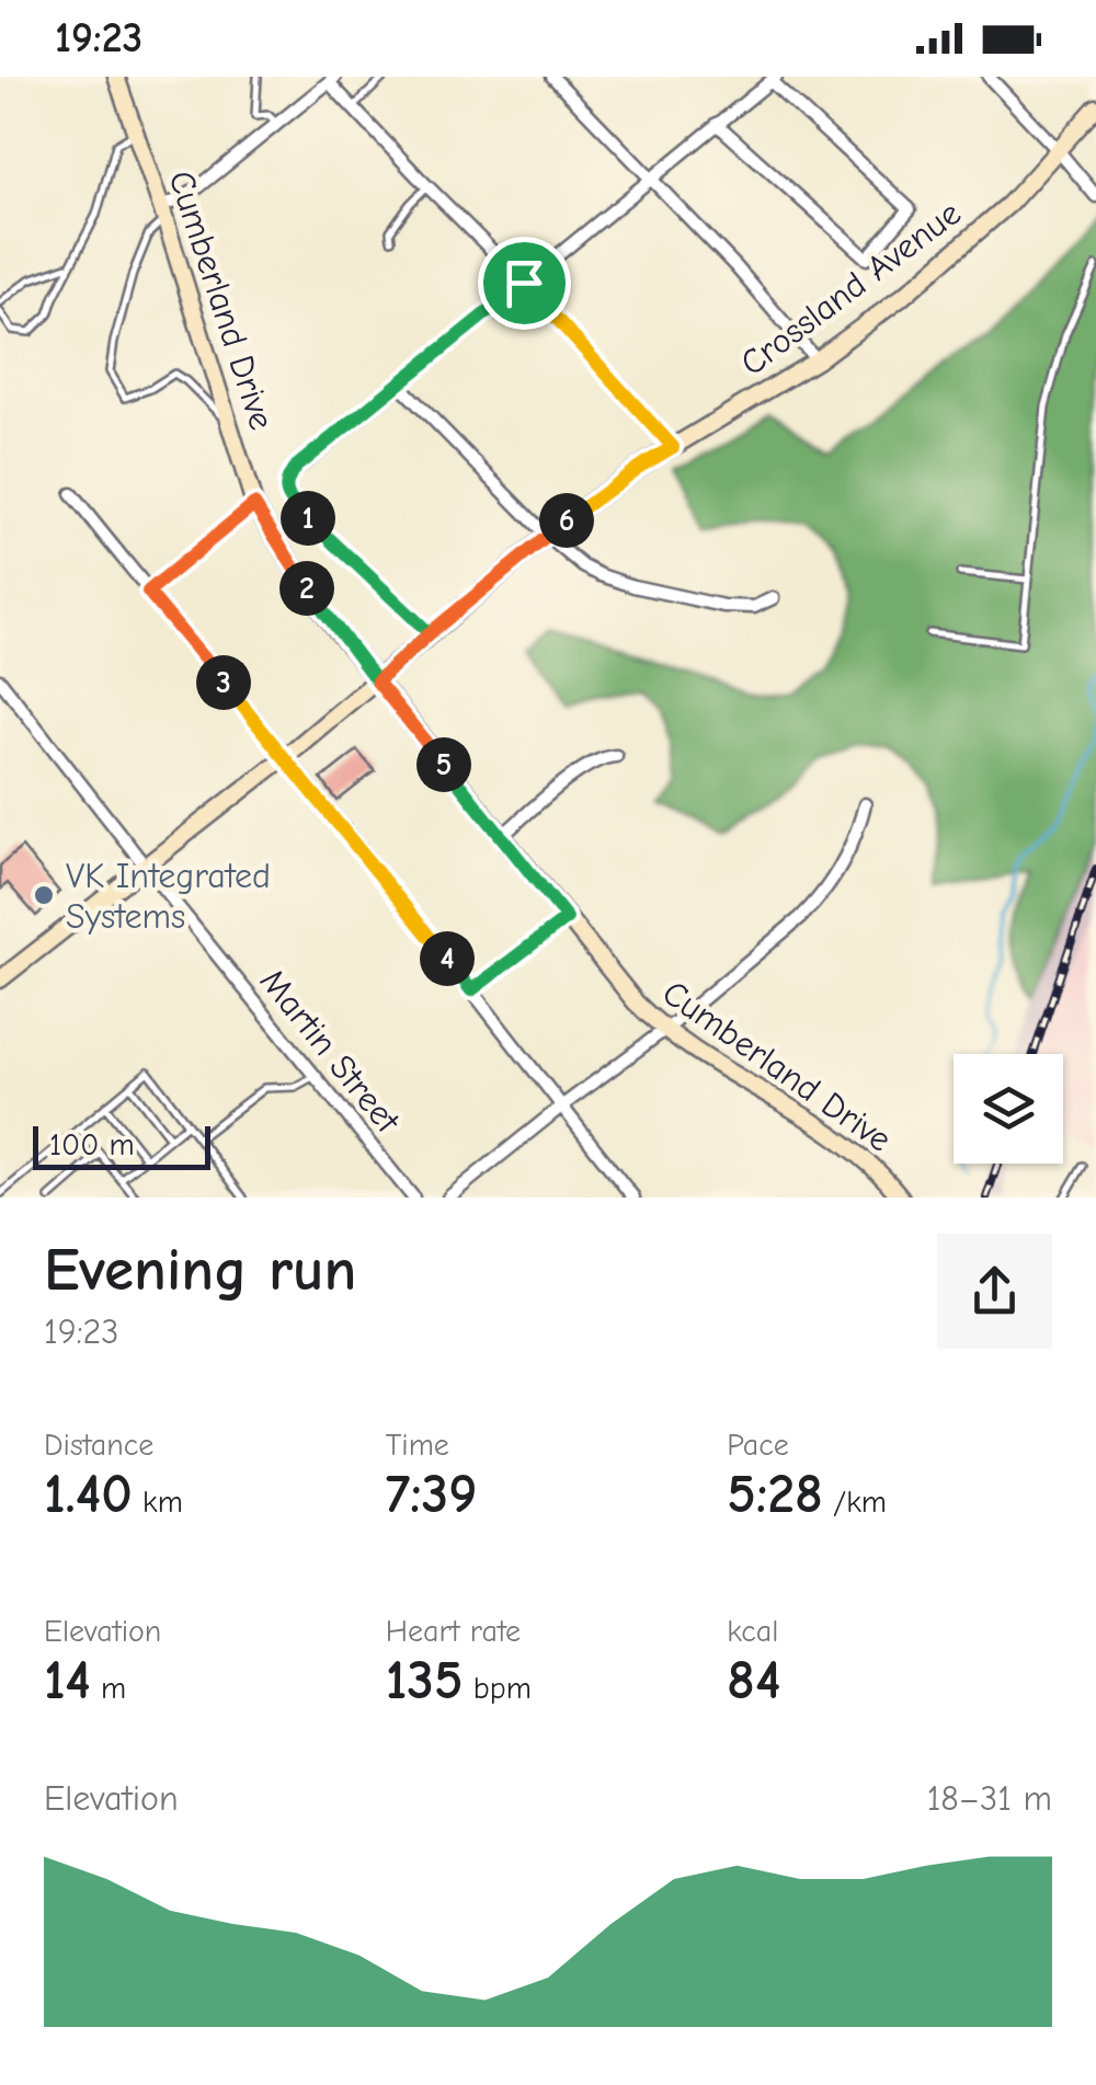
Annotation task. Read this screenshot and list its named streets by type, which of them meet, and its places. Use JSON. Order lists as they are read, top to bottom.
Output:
{
  "streets": {
    "main road": ["Crossland Avenue", "Cumberland Drive"],
    "street": ["Martin Street"]
  },
  "crossings": [
    ["Crossland Avenue", "Cumberland Drive"],
    ["Crossland Avenue", "Martin Street"]
  ],
  "places": ["VK Integrated Systems"],
  "scale_bar": "100 m",
  "page": {
    "status": "19:23",
    "pins": [
      "1",
      "6",
      "2",
      "3",
      "5",
      "4"
    ],
    "scale": "100 m",
    "heading": ["Evening run", "19:23"],
    "stats": [
      ["Distance", "1.40 km"],
      ["Time", "7:39"],
      ["Pace", "5:28 /km"],
      ["Elevation", "14 m"],
      ["Heart rate", "135 bpm"],
      ["kcal", "84"]
    ],
    "chart": ["Elevation", "18–31 m"]
  }
}
